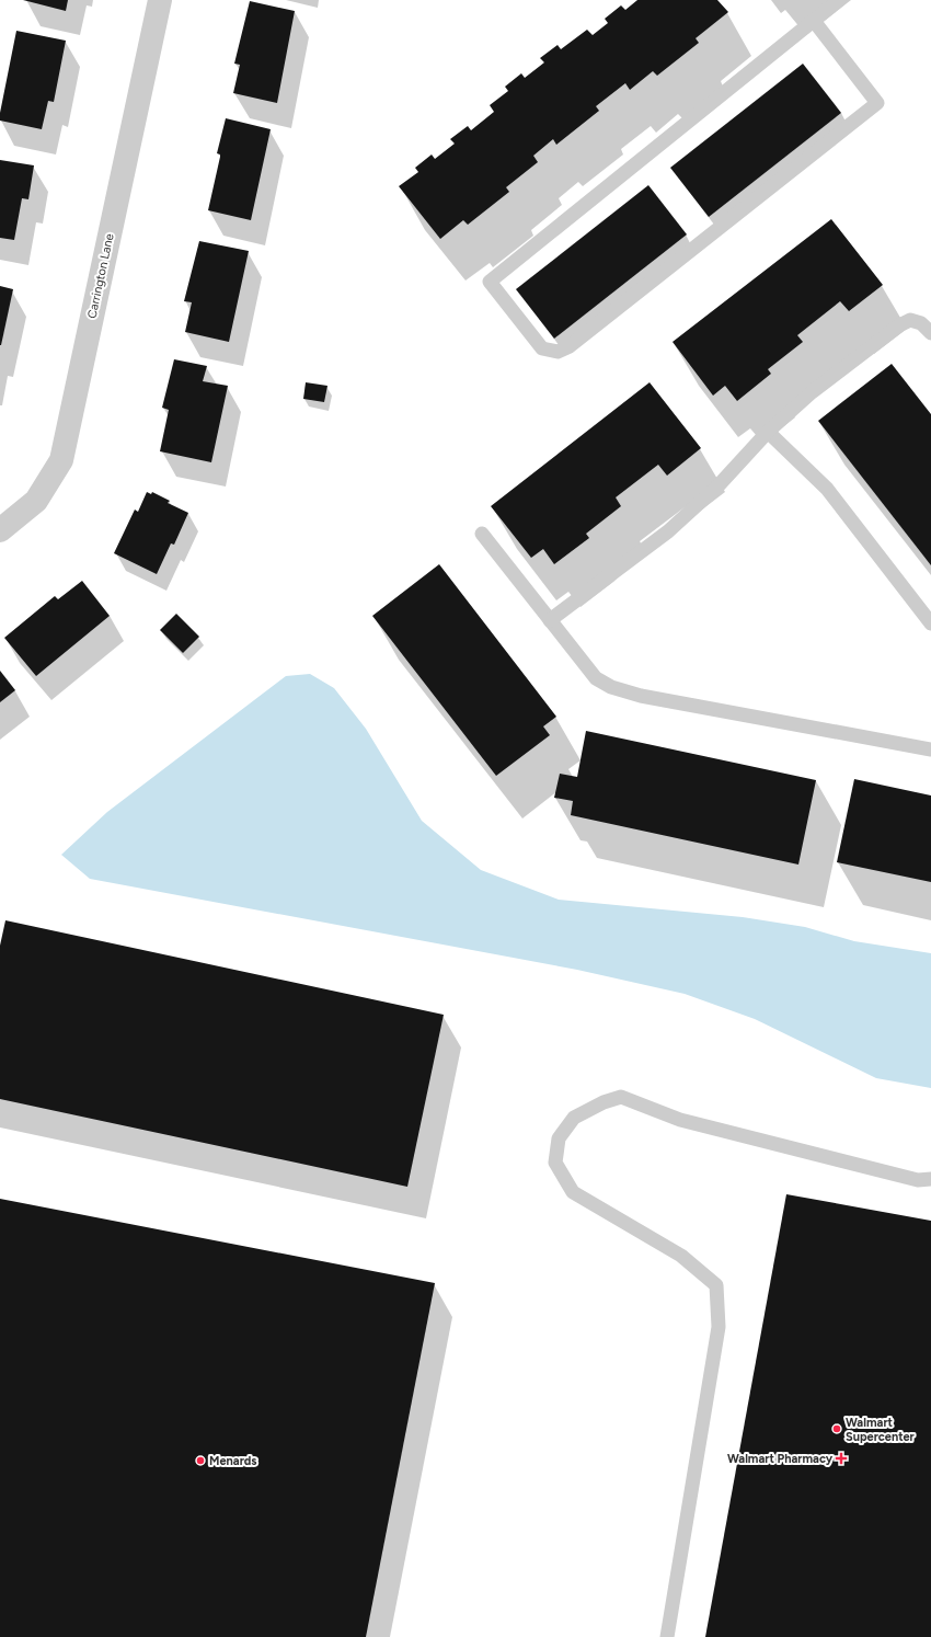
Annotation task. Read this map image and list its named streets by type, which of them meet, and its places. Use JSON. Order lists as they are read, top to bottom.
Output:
{
  "streets": {
    "street": ["Carrington Lane"]
  },
  "places": {
    "other": ["Walmart Supercenter", "Menards"],
    "health": ["Walmart Pharmacy"]
  }
}
